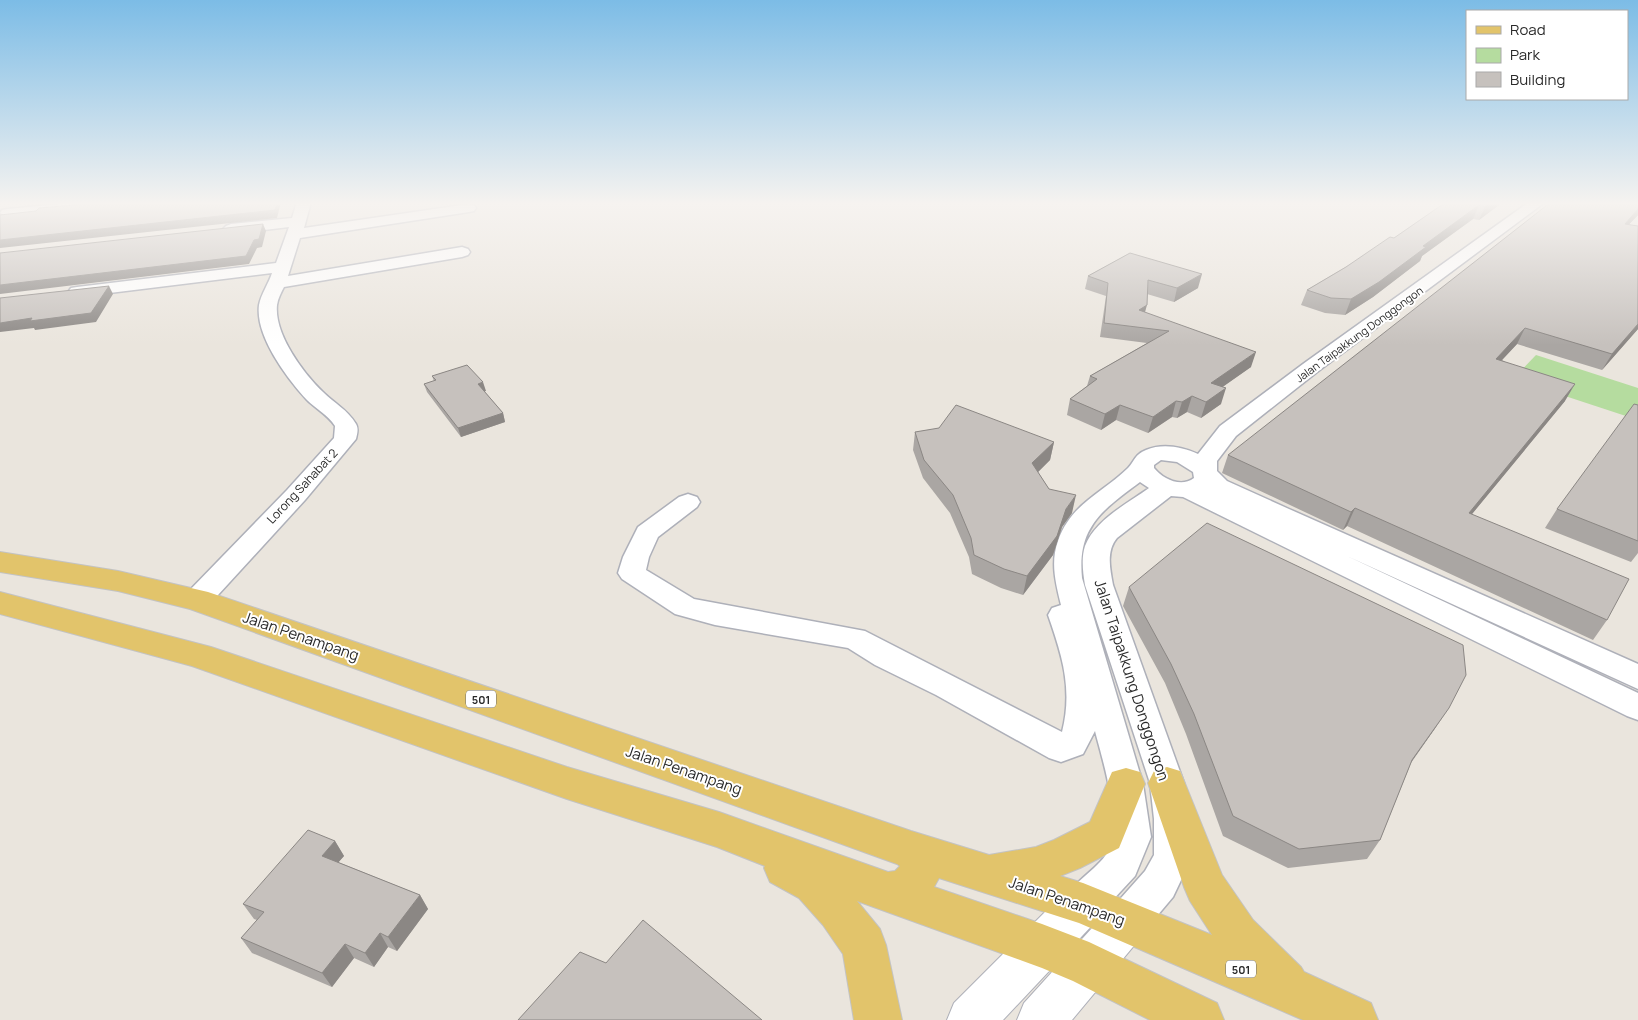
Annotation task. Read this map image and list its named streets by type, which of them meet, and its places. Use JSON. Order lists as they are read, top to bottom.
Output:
{
  "streets": {
    "main road": ["Jalan Penampang", "501"],
    "street": ["Jalan Taipakkung Donggongon", "Lorong Sahabat 2"]
  },
  "crossings": [
    ["Jalan Taipakkung Donggongon", "Jalan Penampang"],
    ["Lorong Sahabat 2", "Jalan Penampang"]
  ],
  "legend": ["Road", "Park", "Building"]
}
